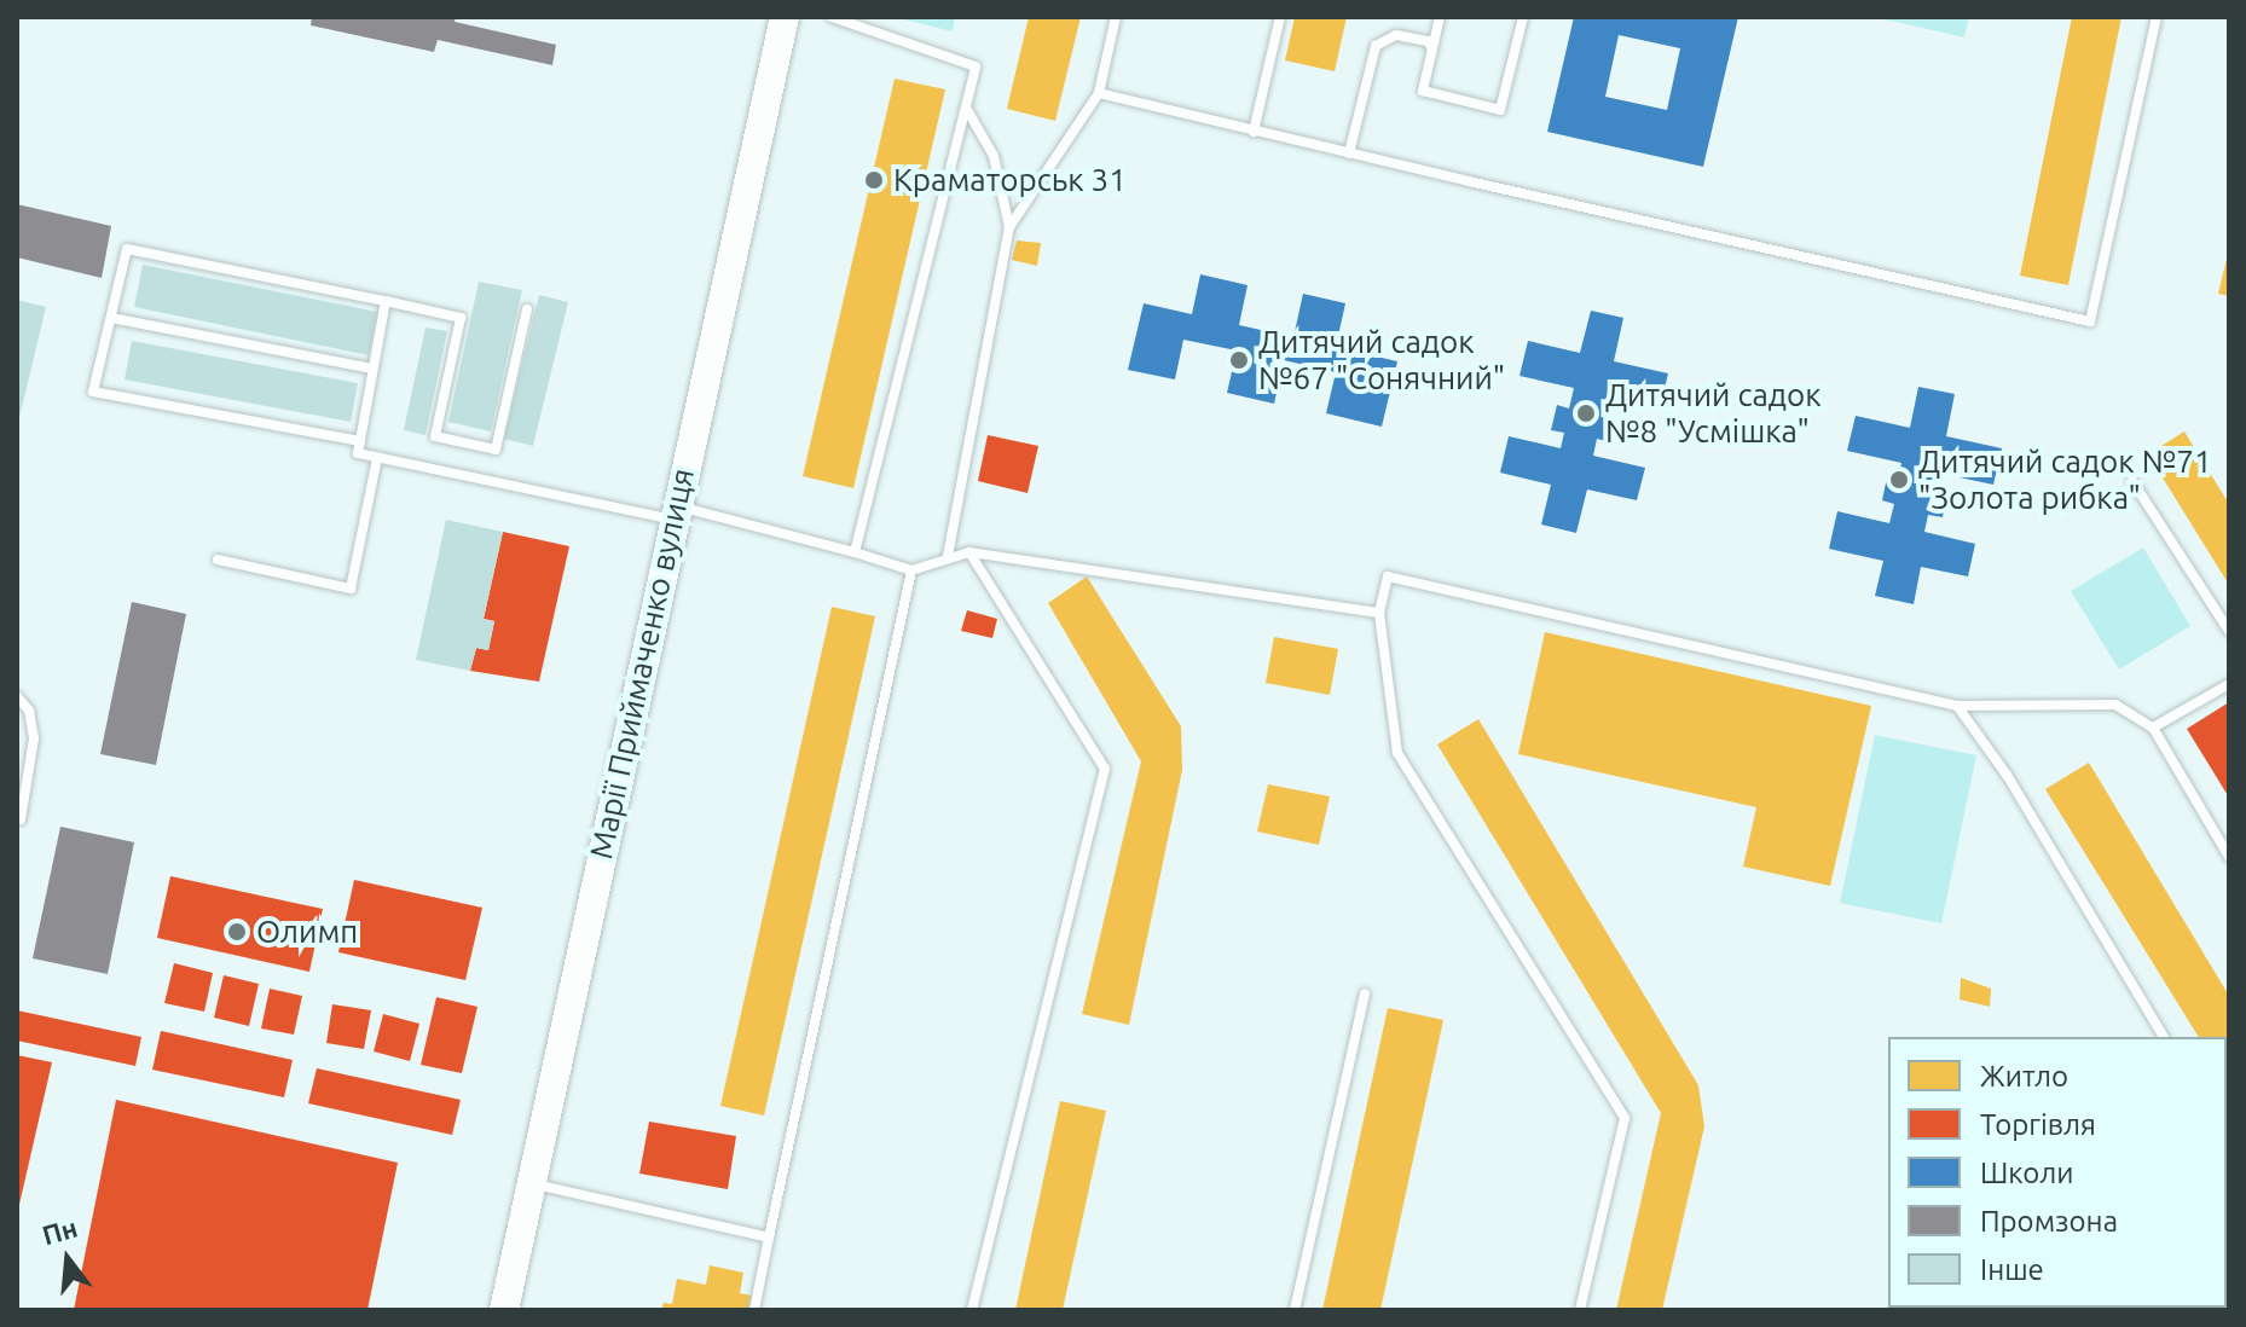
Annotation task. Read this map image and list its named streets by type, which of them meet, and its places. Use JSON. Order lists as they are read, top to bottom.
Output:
{
  "streets": {
    "street": ["Марії Приймаченко вулиця"]
  },
  "places": [
    "Краматорськ 31",
    "Дитячий садок №67 \"Сонячний\"",
    "Дитячий садок №8 \"Усмішка\"",
    "Дитячий садок №71 \"Золота рибка\"",
    "Олимп"
  ],
  "legend": [
    "Житло",
    "Торгівля",
    "Школи",
    "Промзона",
    "Інше"
  ],
  "north": "top"
}
